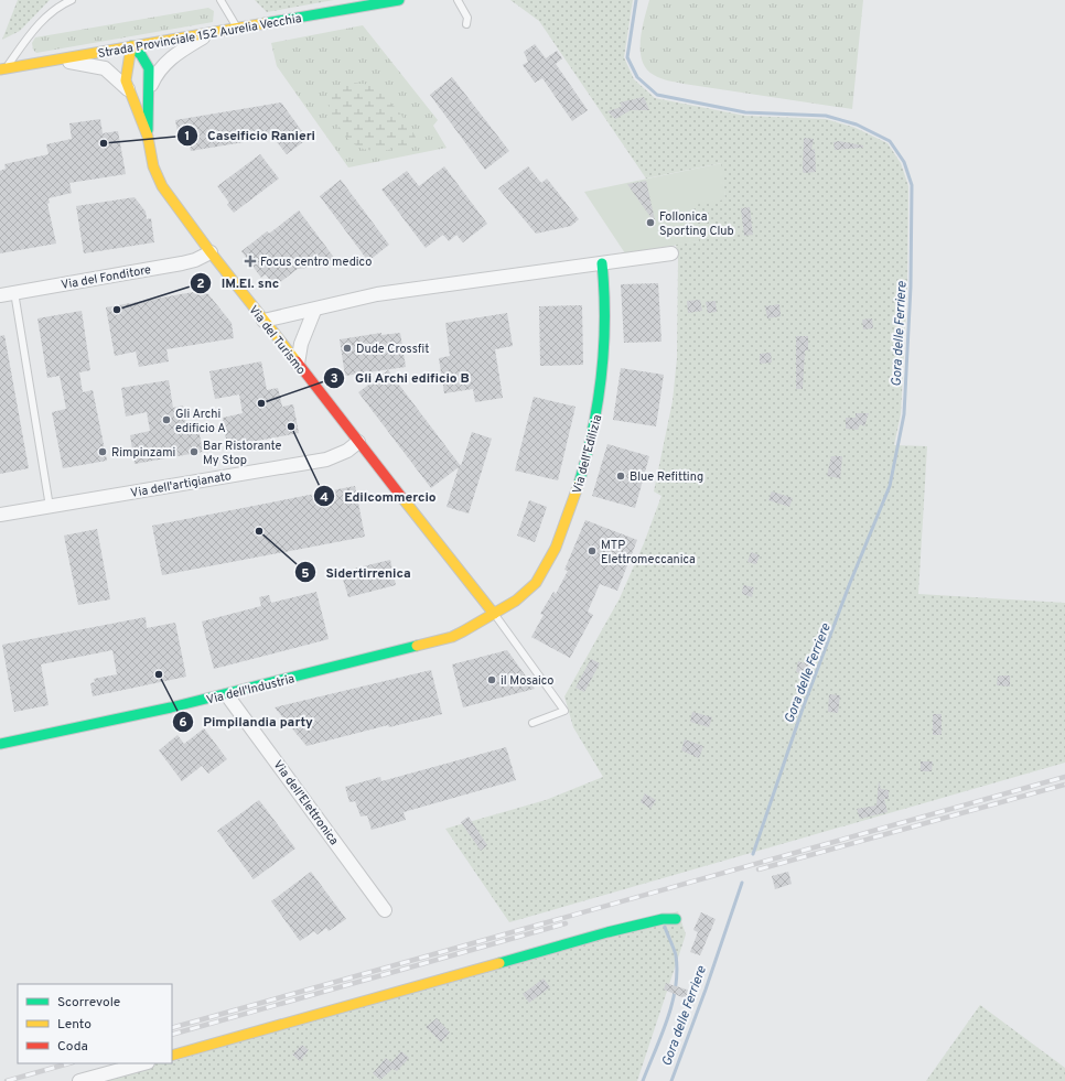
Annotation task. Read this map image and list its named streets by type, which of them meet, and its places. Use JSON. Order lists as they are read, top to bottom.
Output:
{
  "streets": {
    "street": [
      "Strada Provinciale 152 Aurelia Vecchia",
      "Via del Fonditore",
      "Via del Turismo",
      "Via dell'Edilizia",
      "Via dell'artigianato",
      "Via dell'Industria",
      "Via dell'Elettronica"
    ]
  },
  "crossings": [
    ["Strada Provinciale 152 Aurelia Vecchia", "Via del Turismo"],
    ["Via del Fonditore", "Via del Turismo"],
    ["Via del Turismo", "Via dell'Edilizia"],
    ["Via del Turismo", "Via dell'artigianato"],
    ["Via del Turismo", "Via dell'Industria"],
    ["Via dell'Edilizia", "Via dell'Industria"],
    ["Via dell'Industria", "Via dell'Elettronica"]
  ],
  "water": ["Gora delle Ferriere"],
  "places": {
    "other": [
      "Caseificio Ranieri",
      "Follonica Sporting Club",
      "IM.El. snc",
      "Dude Crossfit",
      "Gli Archi edificio B",
      "Gli Archi edificio A",
      "Edilcommercio",
      "Rimpinzami",
      "Bar Ristorante My Stop",
      "Blue Refitting",
      "Sidertirrenica",
      "MTP Elettromeccanica",
      "Pimpilandia party",
      "il Mosaico"
    ],
    "health": ["Focus centro medico"]
  },
  "legend": ["Scorrevole", "Lento", "Coda"]
}
